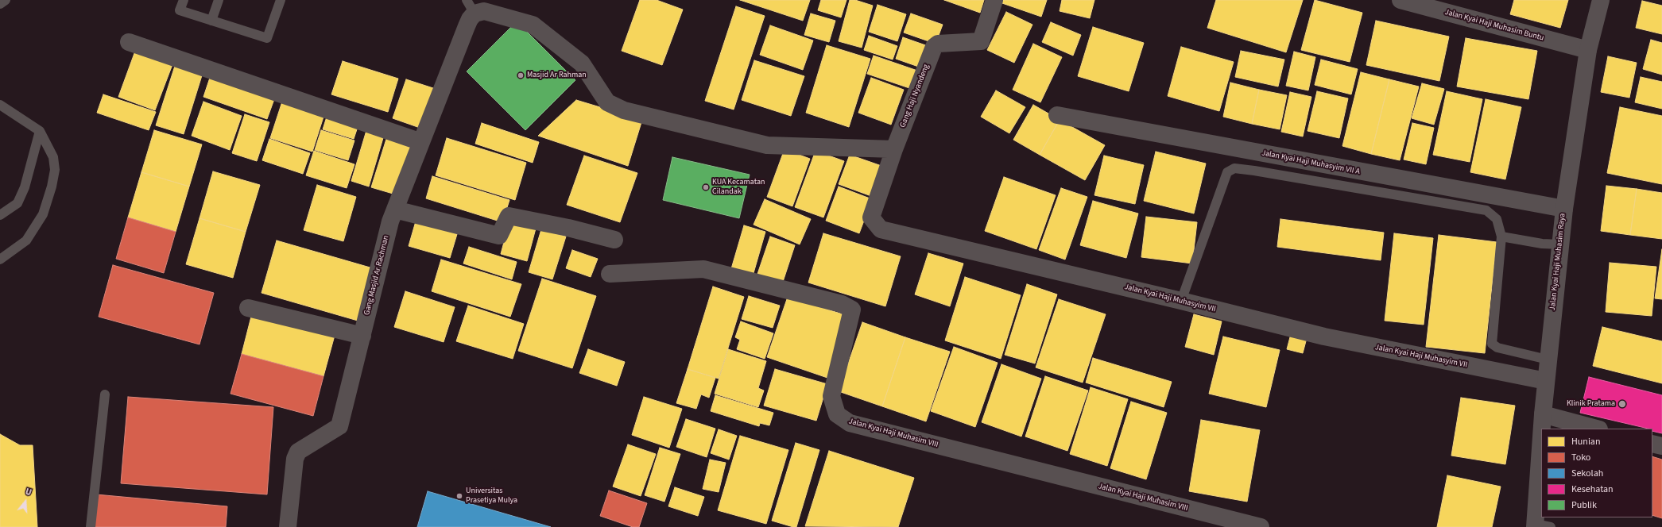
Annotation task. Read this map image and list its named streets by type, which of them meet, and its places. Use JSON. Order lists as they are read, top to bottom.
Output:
{
  "streets": {
    "street": [
      "Jalan Kyai Haji Muhasim Buntu",
      "Gang Haji Nyandeng",
      "Jalan Kyai Haji Muhasyim VII A",
      "Jalan Kyai Haji Muhasim Raya",
      "Gang Masjid Ar Rachman",
      "Jalan Kyai Haji Muhasyim VII",
      "Jalan Kyai Haji Muhasim VIII"
    ]
  },
  "crossings": [
    ["Jalan Kyai Haji Muhasim Buntu", "Jalan Kyai Haji Muhasim Raya"],
    ["Gang Haji Nyandeng", "Jalan Kyai Haji Muhasyim VII"],
    ["Jalan Kyai Haji Muhasyim VII A", "Jalan Kyai Haji Muhasim Raya"],
    ["Jalan Kyai Haji Muhasim Raya", "Jalan Kyai Haji Muhasyim VII"]
  ],
  "places": [
    "Masjid Ar Rahman",
    "KUA Kecamatan Cilandak",
    "Klinik Pratama",
    "Universitas Prasetiya Mulya"
  ],
  "legend": [
    "Hunian",
    "Toko",
    "Sekolah",
    "Kesehatan",
    "Publik"
  ],
  "north": "top"
}
